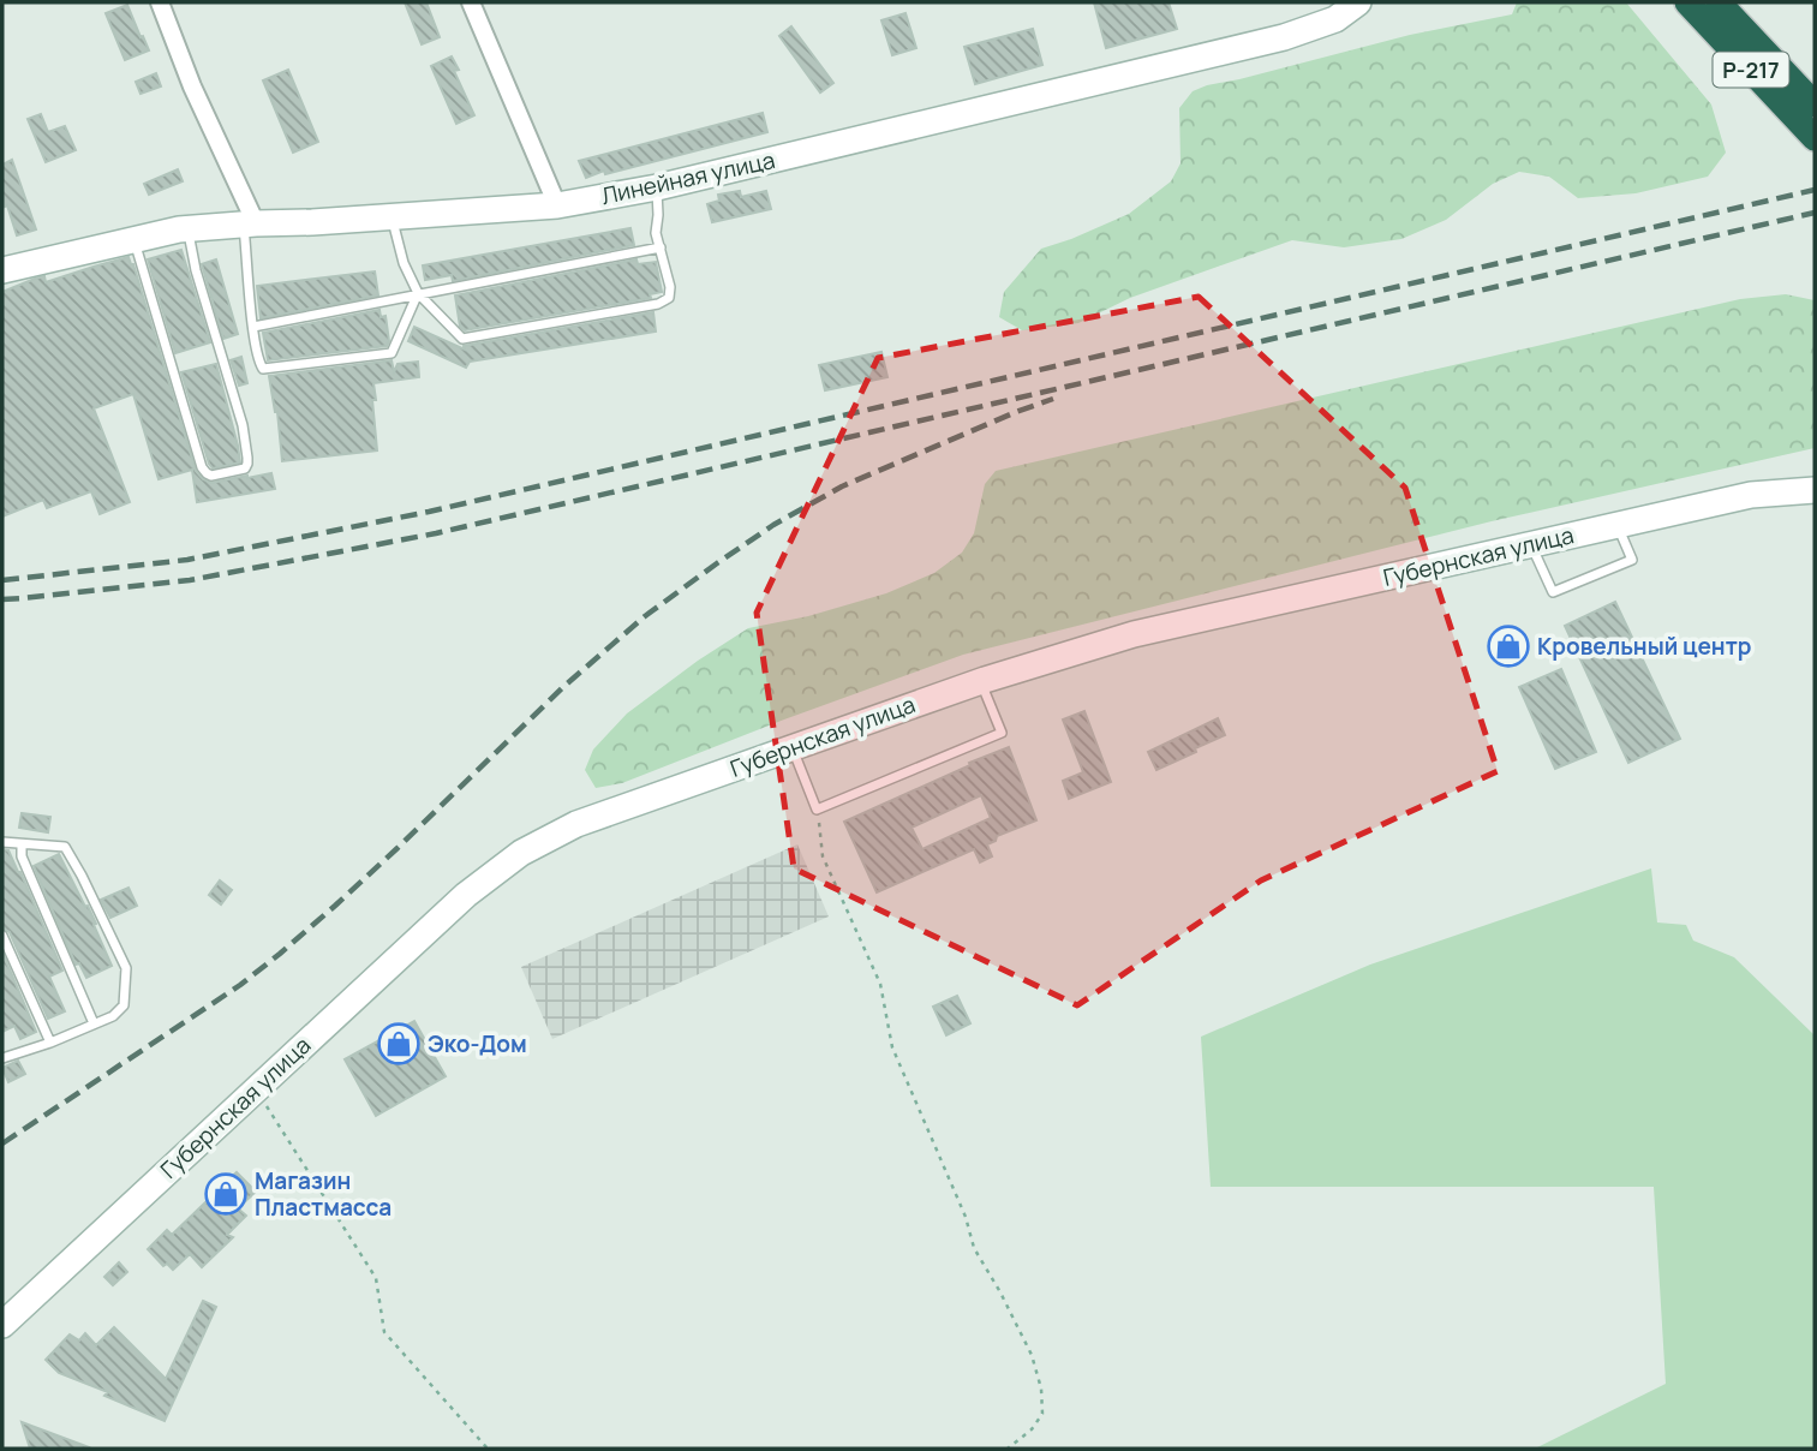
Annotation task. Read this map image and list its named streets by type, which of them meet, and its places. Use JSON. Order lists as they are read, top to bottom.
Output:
{
  "streets": {
    "highway": ["Р-217"],
    "main road": ["Линейная улица", "Губернская улица"]
  },
  "places": {
    "shop": ["Кровельный центр", "Эко-Дом", "Магазин Пластмасса"]
  }
}
